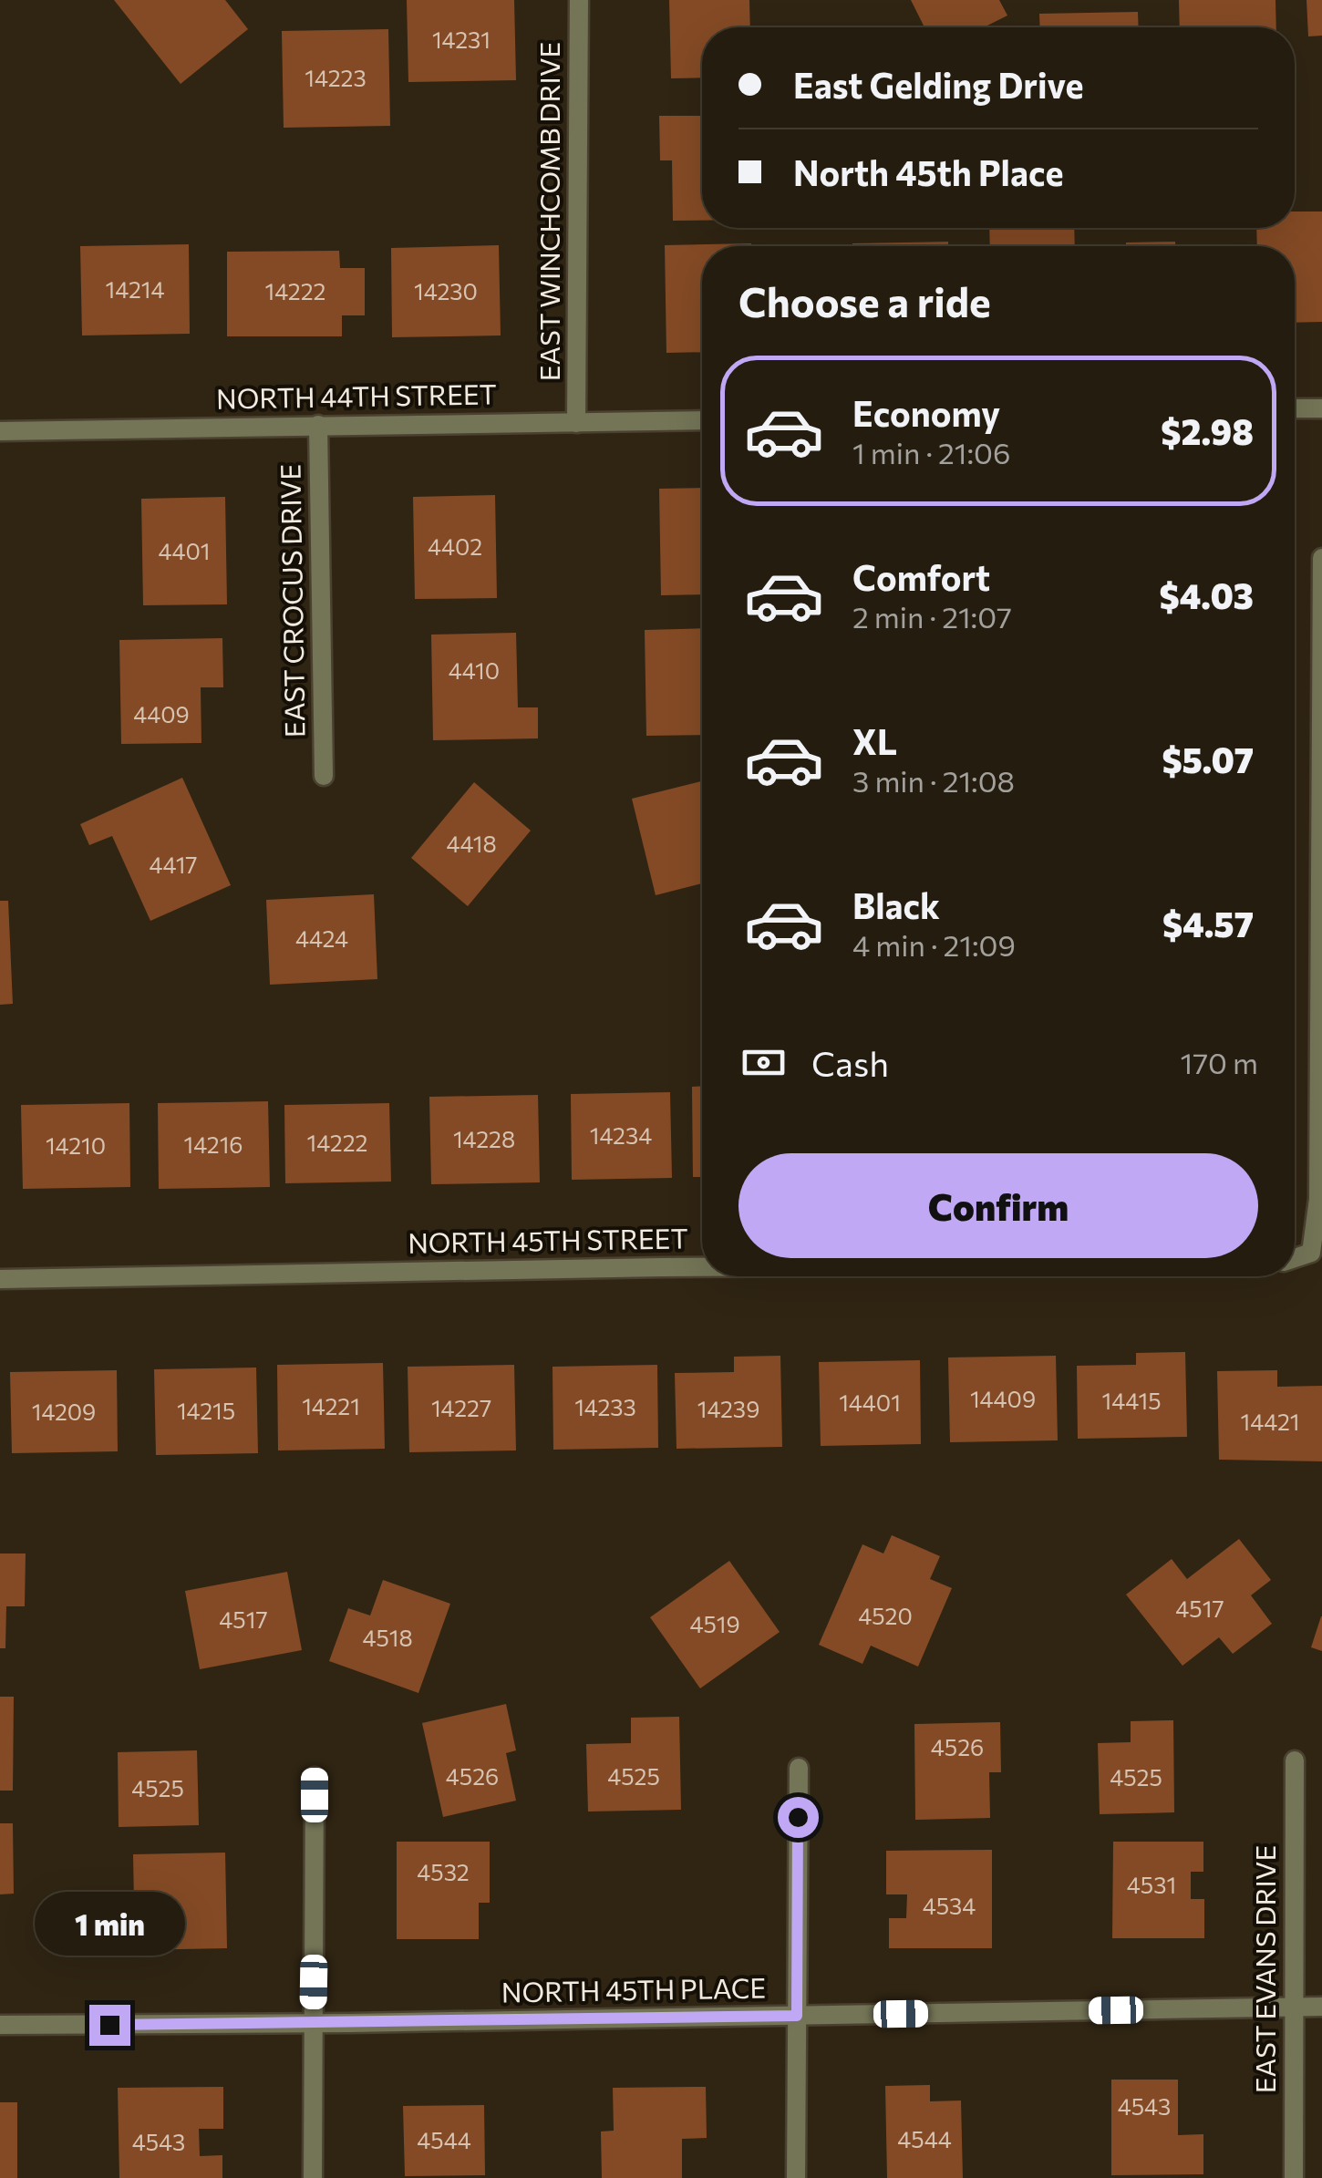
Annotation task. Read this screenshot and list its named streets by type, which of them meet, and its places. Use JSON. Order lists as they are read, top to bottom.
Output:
{
  "streets": {
    "street": [
      "EAST WINCHCOMB DRIVE",
      "NORTH 44TH STREET",
      "EAST CROCUS DRIVE",
      "NORTH 45TH STREET",
      "EAST EVANS DRIVE",
      "NORTH 45TH PLACE"
    ]
  },
  "crossings": [
    ["EAST WINCHCOMB DRIVE", "NORTH 44TH STREET"],
    ["NORTH 44TH STREET", "EAST CROCUS DRIVE"],
    ["EAST EVANS DRIVE", "NORTH 45TH PLACE"]
  ],
  "house_numbers": [
    "14231",
    "14223",
    "14214",
    "14222",
    "14230",
    "4402",
    "4401",
    "4410",
    "4409",
    "4418",
    "4417",
    "4424",
    "14234",
    "14228",
    "14222",
    "14216",
    "14210",
    "14409",
    "14415",
    "14401",
    "14221",
    "14233",
    "14227",
    "14239",
    "14215",
    "14209",
    "14421",
    "4517",
    "4520",
    "4517",
    "4519",
    "4518",
    "4526",
    "4526",
    "4525",
    "4525",
    "4525",
    "4532",
    "4531",
    "4534",
    "4543",
    "4544",
    "4544",
    "4543"
  ],
  "page": {
    "banner": ["East Gelding Drive", "North 45th Place"],
    "heading": "Choose a ride",
    "list": [
      {
        "name": "Economy",
        "note": "1 min · 21:06",
        "value": "$2.98"
      },
      {
        "name": "Comfort",
        "note": "2 min · 21:07",
        "value": "$4.03"
      },
      {
        "name": "XL",
        "note": "3 min · 21:08",
        "value": "$5.07"
      },
      {
        "name": "Black",
        "note": "4 min · 21:09",
        "value": "$4.57"
      }
    ],
    "pay": ["Cash", "170 m"],
    "buttons": "Confirm",
    "bubble": "1 min"
  }
}
